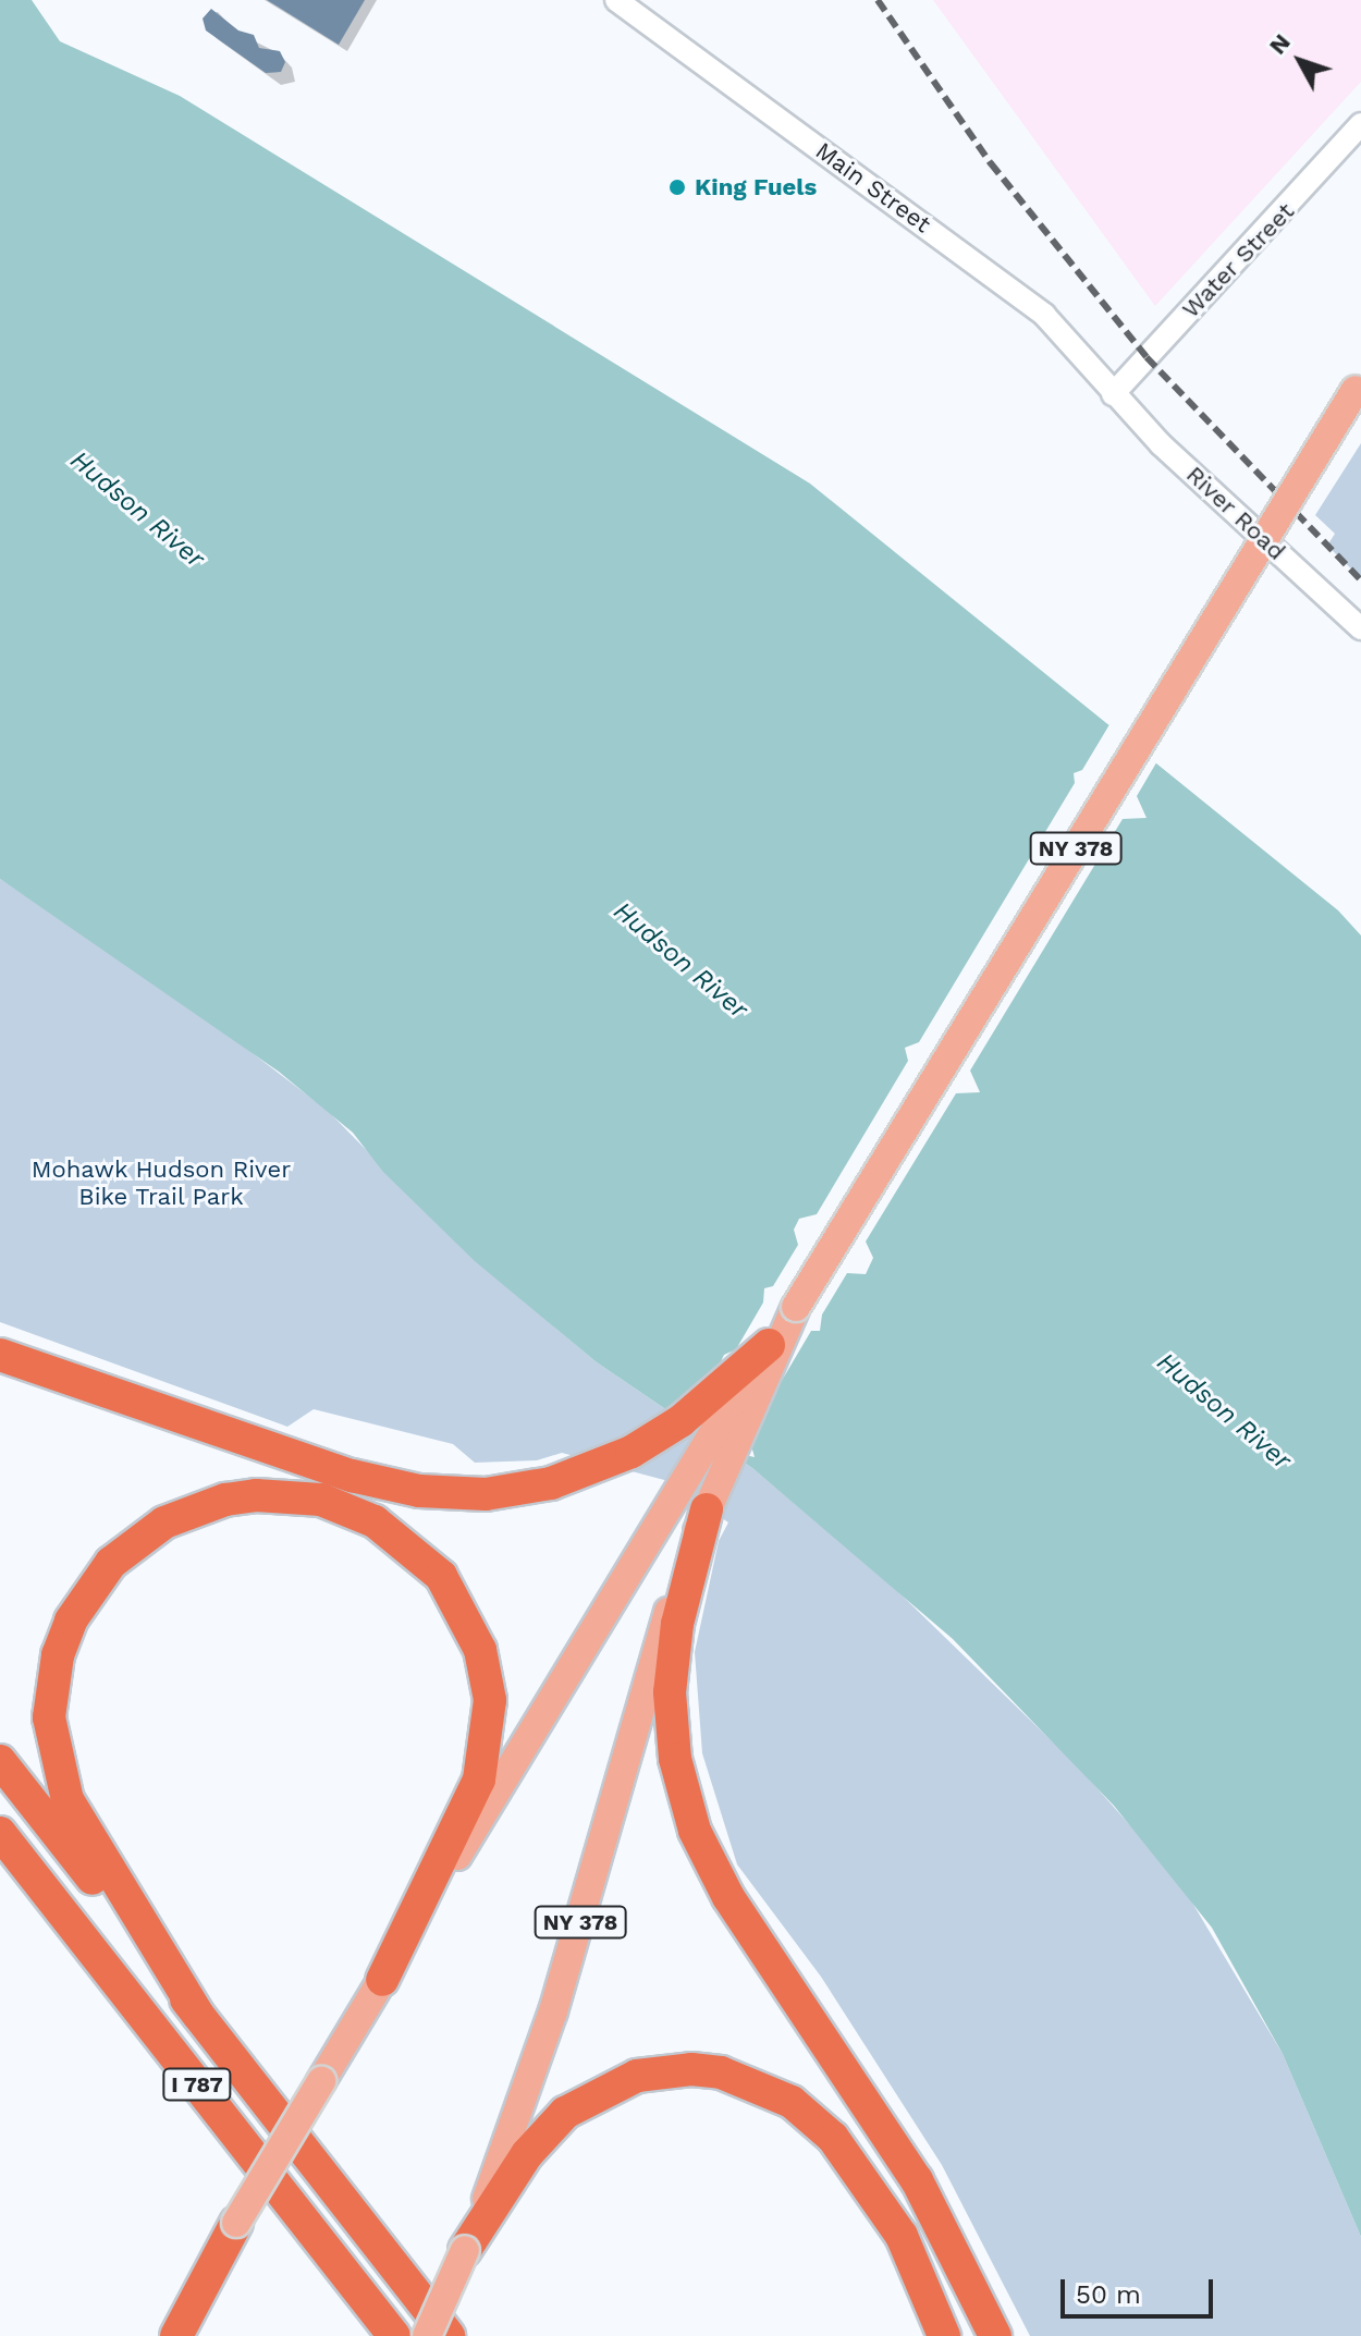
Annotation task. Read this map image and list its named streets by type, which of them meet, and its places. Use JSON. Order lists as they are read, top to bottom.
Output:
{
  "streets": {
    "highway": ["I 787"],
    "main road": ["NY 378"],
    "street": ["Main Street", "Water Street", "River Road"]
  },
  "crossings": [
    ["Main Street", "Water Street"],
    ["Main Street", "River Road"],
    ["Water Street", "River Road"]
  ],
  "water": ["Hudson River"],
  "parks": ["Mohawk Hudson River Bike Trail Park"],
  "places": ["King Fuels"],
  "scale_bar": "50 m",
  "north": "top left"
}
